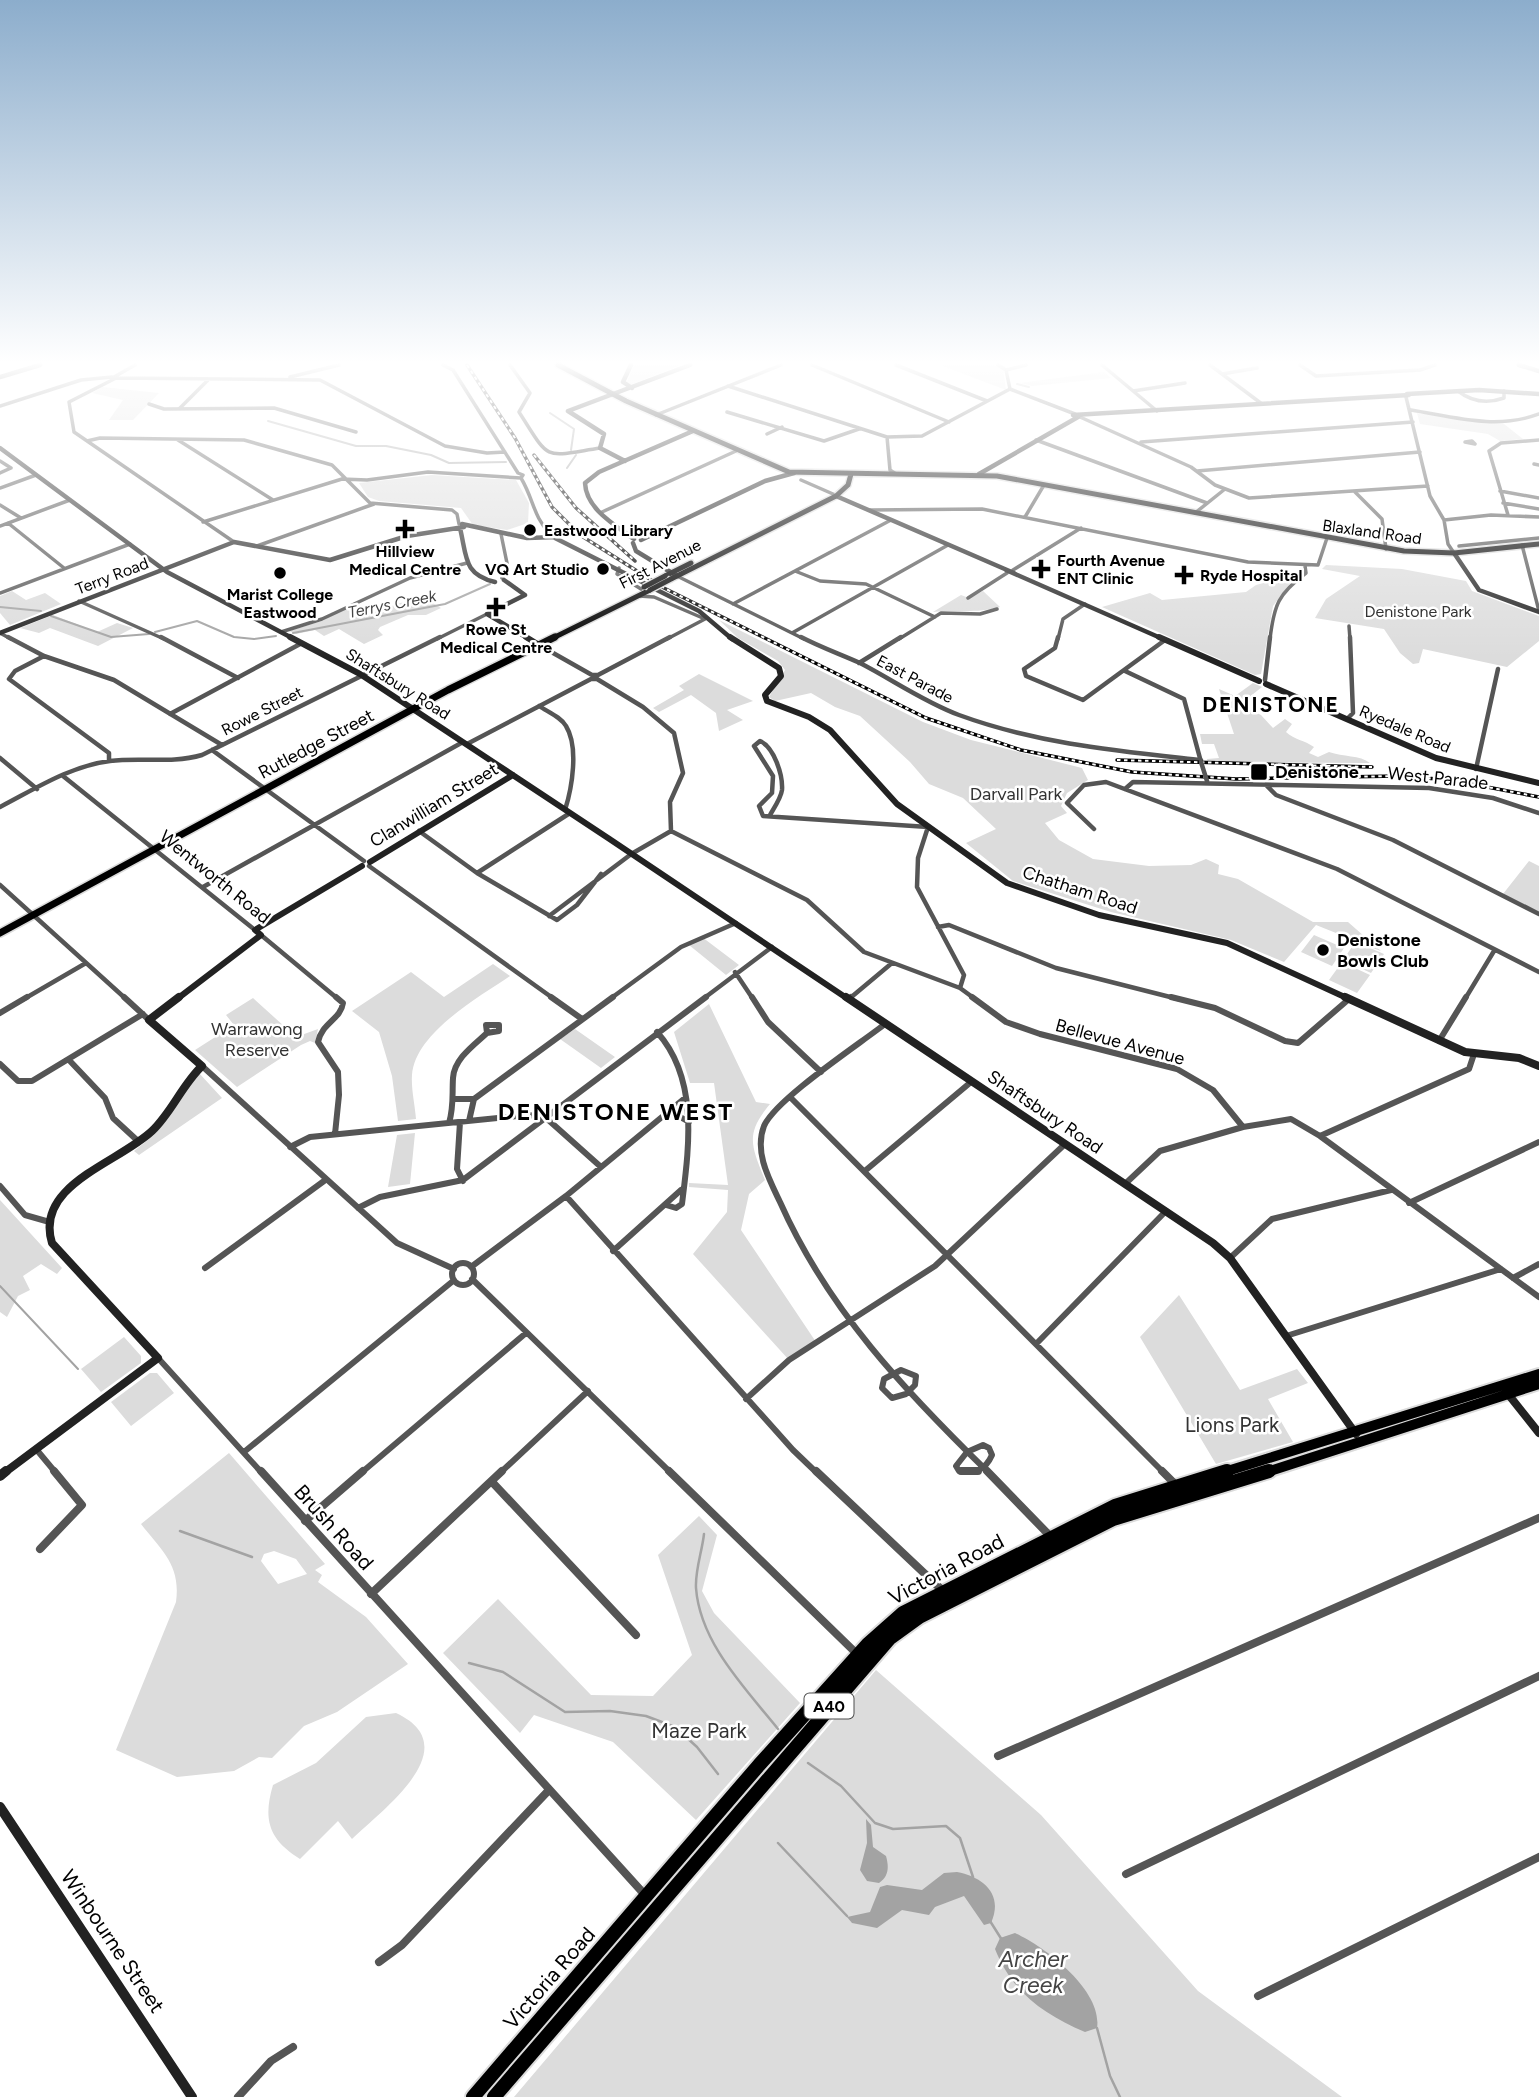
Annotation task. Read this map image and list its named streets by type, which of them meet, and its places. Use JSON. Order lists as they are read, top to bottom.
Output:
{
  "streets": {
    "highway": ["Victoria Road", "A40"],
    "main road": ["Blaxland Road", "First Avenue", "Rutledge Street"],
    "street": [
      "Terry Road",
      "East Parade",
      "Shaftsbury Road",
      "Rowe Street",
      "Ryedale Road",
      "West Parade",
      "Clanwilliam Street",
      "Wentworth Road",
      "Chatham Road",
      "Bellevue Avenue",
      "Brush Road",
      "Winbourne Street"
    ]
  },
  "crossings": [
    ["Blaxland Road", "First Avenue"],
    ["First Avenue", "East Parade"],
    ["First Avenue", "Rutledge Street"],
    ["Terry Road", "Shaftsbury Road"],
    ["Shaftsbury Road", "Rowe Street"],
    ["Shaftsbury Road", "Rutledge Street"],
    ["Shaftsbury Road", "Clanwilliam Street"],
    ["Shaftsbury Road", "Victoria Road"],
    ["Rowe Street", "Wentworth Road"],
    ["Rutledge Street", "Wentworth Road"],
    ["Rutledge Street", "Chatham Road"],
    ["Clanwilliam Street", "Wentworth Road"],
    ["Brush Road", "Victoria Road"]
  ],
  "districts": ["DENISTONE", "DENISTONE WEST"],
  "water": ["Terrys Creek", "Archer Creek"],
  "parks": [
    "Denistone Park",
    "Darvall Park",
    "Warrawong Reserve",
    "Lions Park",
    "Maze Park"
  ],
  "places": {
    "health": [
      "Hillview Medical Centre",
      "Fourth Avenue ENT Clinic",
      "Ryde Hospital",
      "Rowe St Medical Centre"
    ],
    "other": [
      "Eastwood Library",
      "VQ Art Studio",
      "Marist College Eastwood",
      "Denistone Bowls Club"
    ],
    "transit": ["Denistone"]
  }
}
